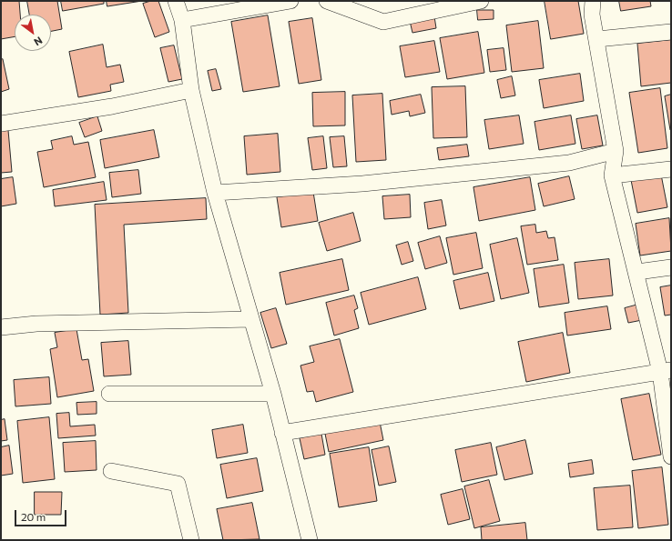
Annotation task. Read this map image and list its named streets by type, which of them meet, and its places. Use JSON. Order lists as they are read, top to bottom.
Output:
{
  "scale_bar": "20 m",
  "north": "bottom right"
}
